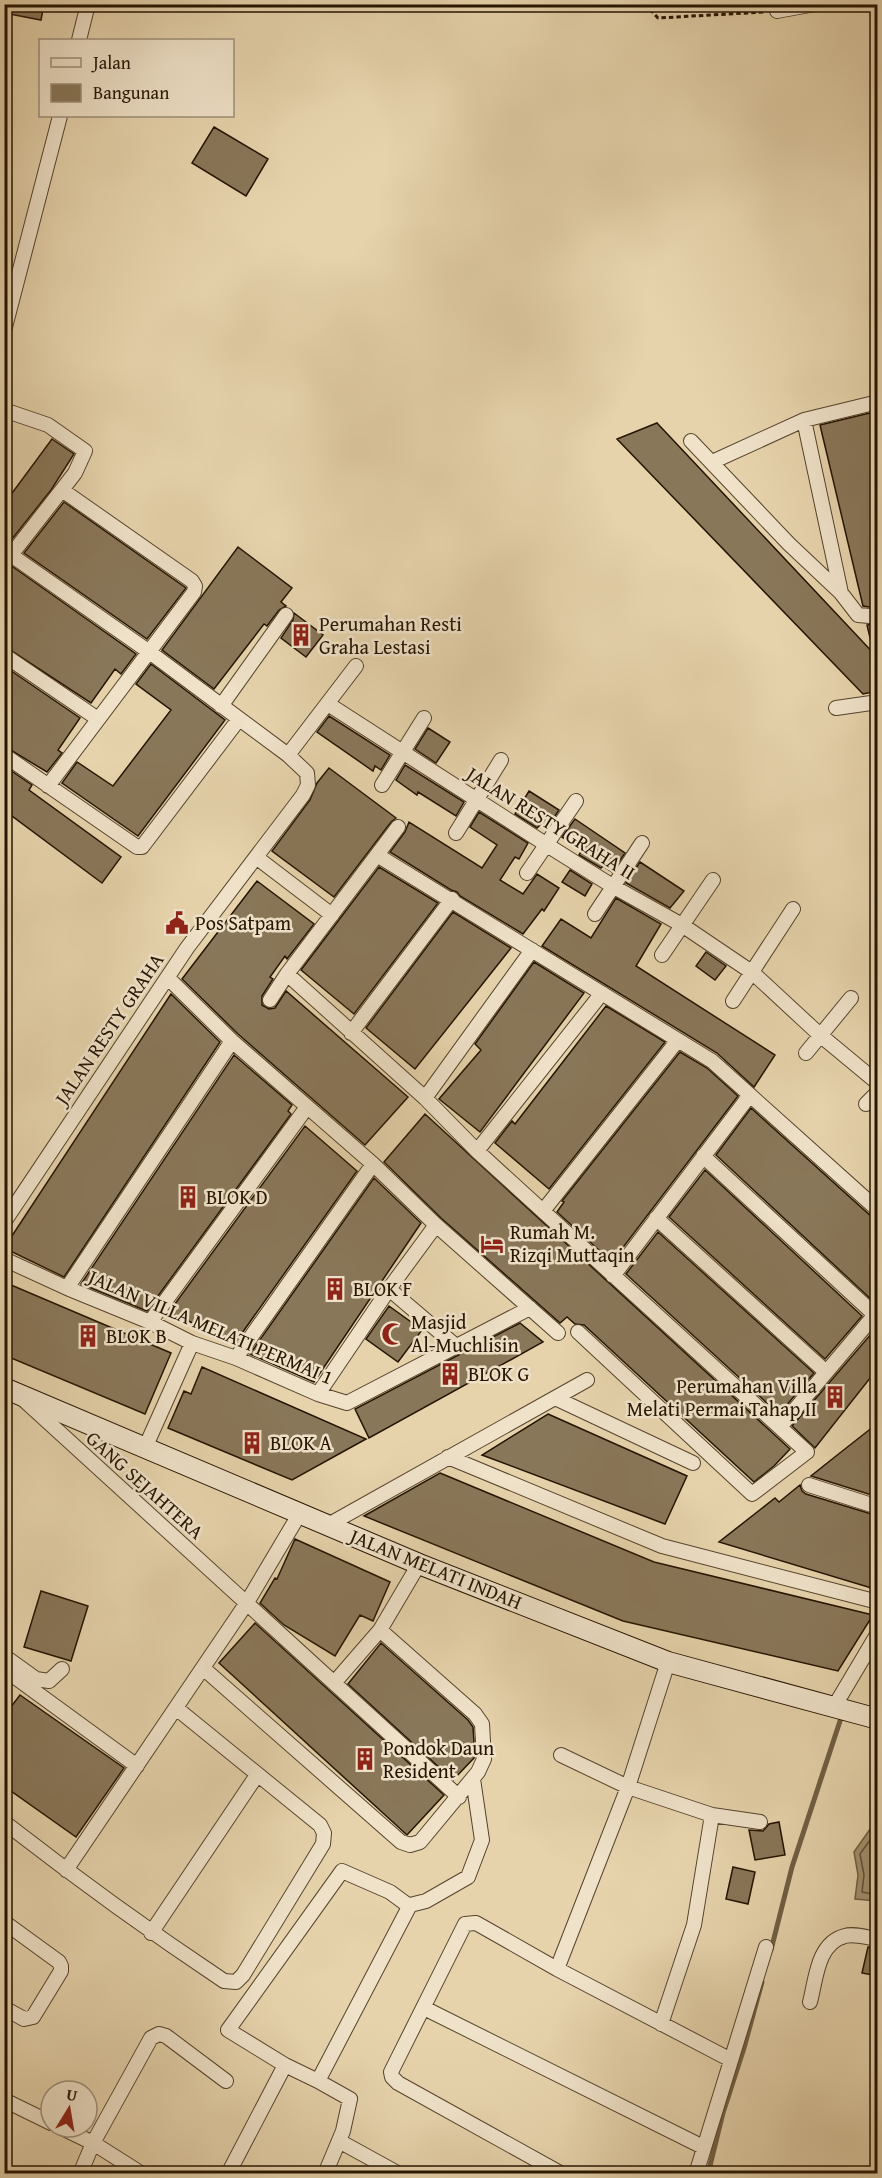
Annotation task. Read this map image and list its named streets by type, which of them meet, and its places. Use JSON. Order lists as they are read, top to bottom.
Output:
{
  "streets": {
    "main road": ["JALAN MELATI INDAH"],
    "street": [
      "JALAN RESTY GRAHA II",
      "JALAN RESTY GRAHA",
      "JALAN VILLA MELATI PERMAI 1",
      "GANG SEJAHTERA"
    ]
  },
  "crossings": [
    ["GANG SEJAHTERA", "JALAN MELATI INDAH"]
  ],
  "places": {
    "building": [
      "Perumahan Resti Graha Lestasi",
      "BLOK D",
      "BLOK F",
      "BLOK B",
      "BLOK G",
      "Perumahan Villa Melati Permai Tahap II",
      "BLOK A",
      "Pondok Daun Resident"
    ],
    "public building": ["Pos Satpam"],
    "hotel": ["Rumah M. Rizqi Muttaqin"],
    "mosque": ["Masjid Al-Muchlisin"]
  },
  "legend": ["Jalan", "Bangunan"],
  "north": "top"
}
